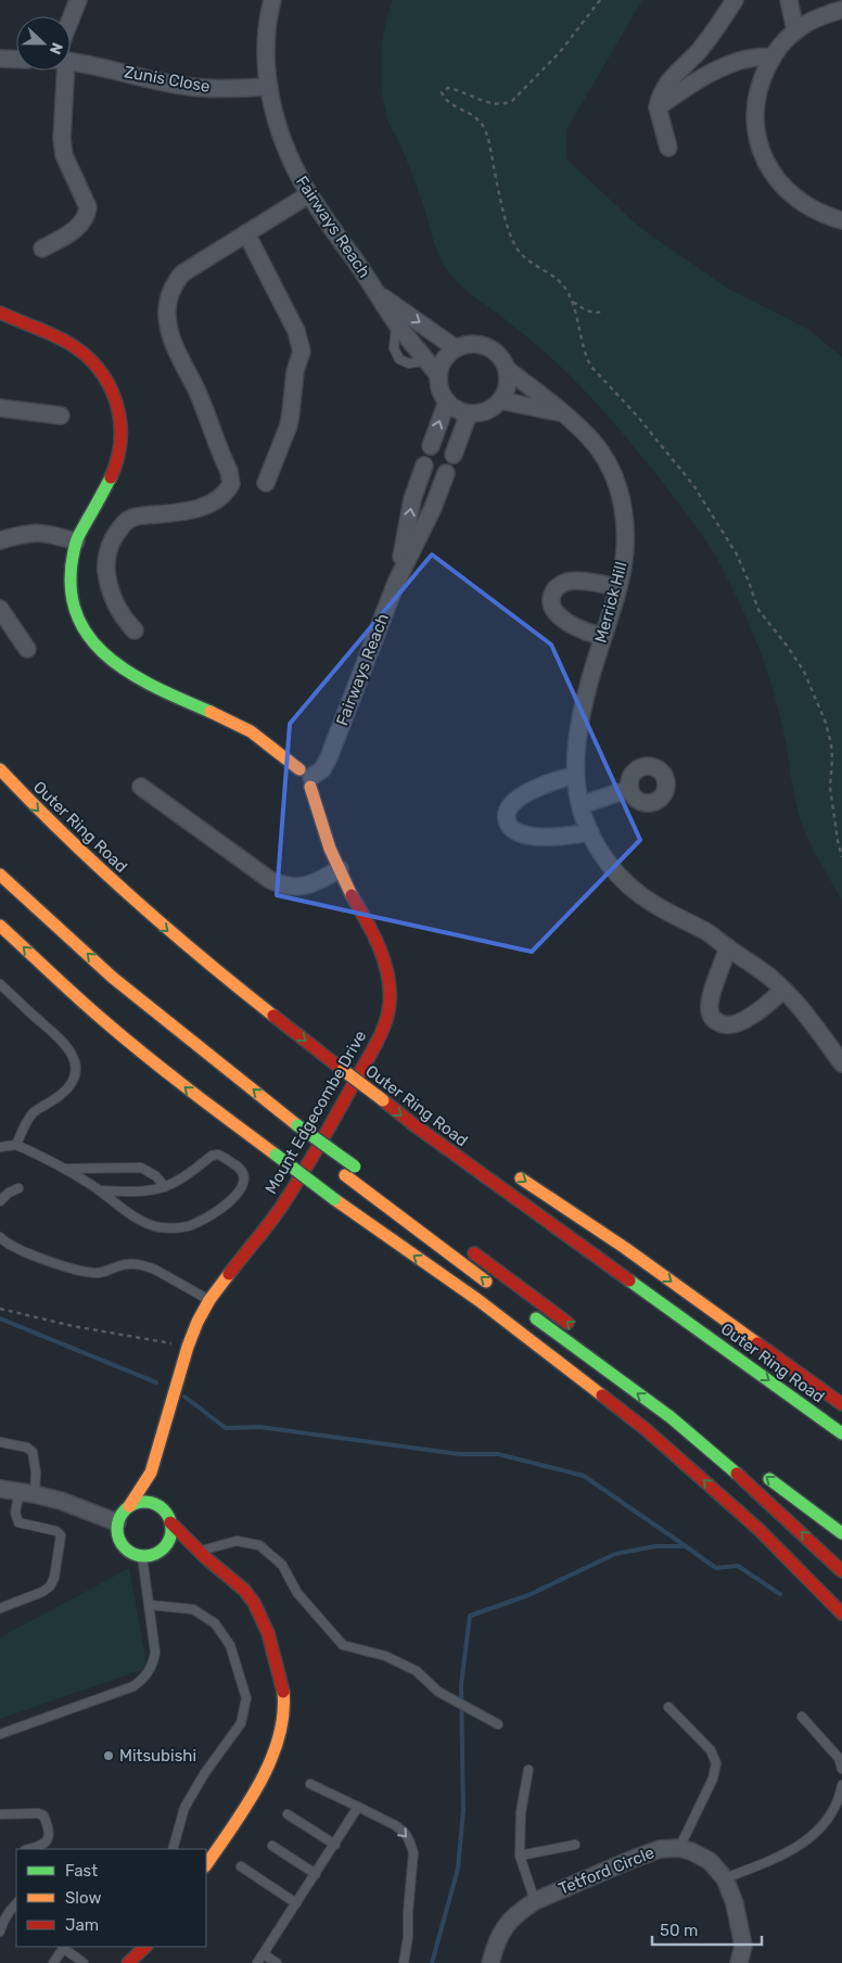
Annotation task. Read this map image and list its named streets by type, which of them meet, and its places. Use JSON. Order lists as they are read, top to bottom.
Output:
{
  "streets": {
    "main road": ["Outer Ring Road", "Mount Edgecombe Drive"],
    "street": [
      "Zunis Close",
      "Fairways Reach",
      "Merrick Hill",
      "Tetford Circle"
    ]
  },
  "crossings": [
    ["Zunis Close", "Fairways Reach"],
    ["Fairways Reach", "Merrick Hill"],
    ["Fairways Reach", "Mount Edgecombe Drive"]
  ],
  "places": ["Mitsubishi"],
  "legend": ["Fast", "Slow", "Jam"],
  "scale_bar": "50 m",
  "north": "right"
}
